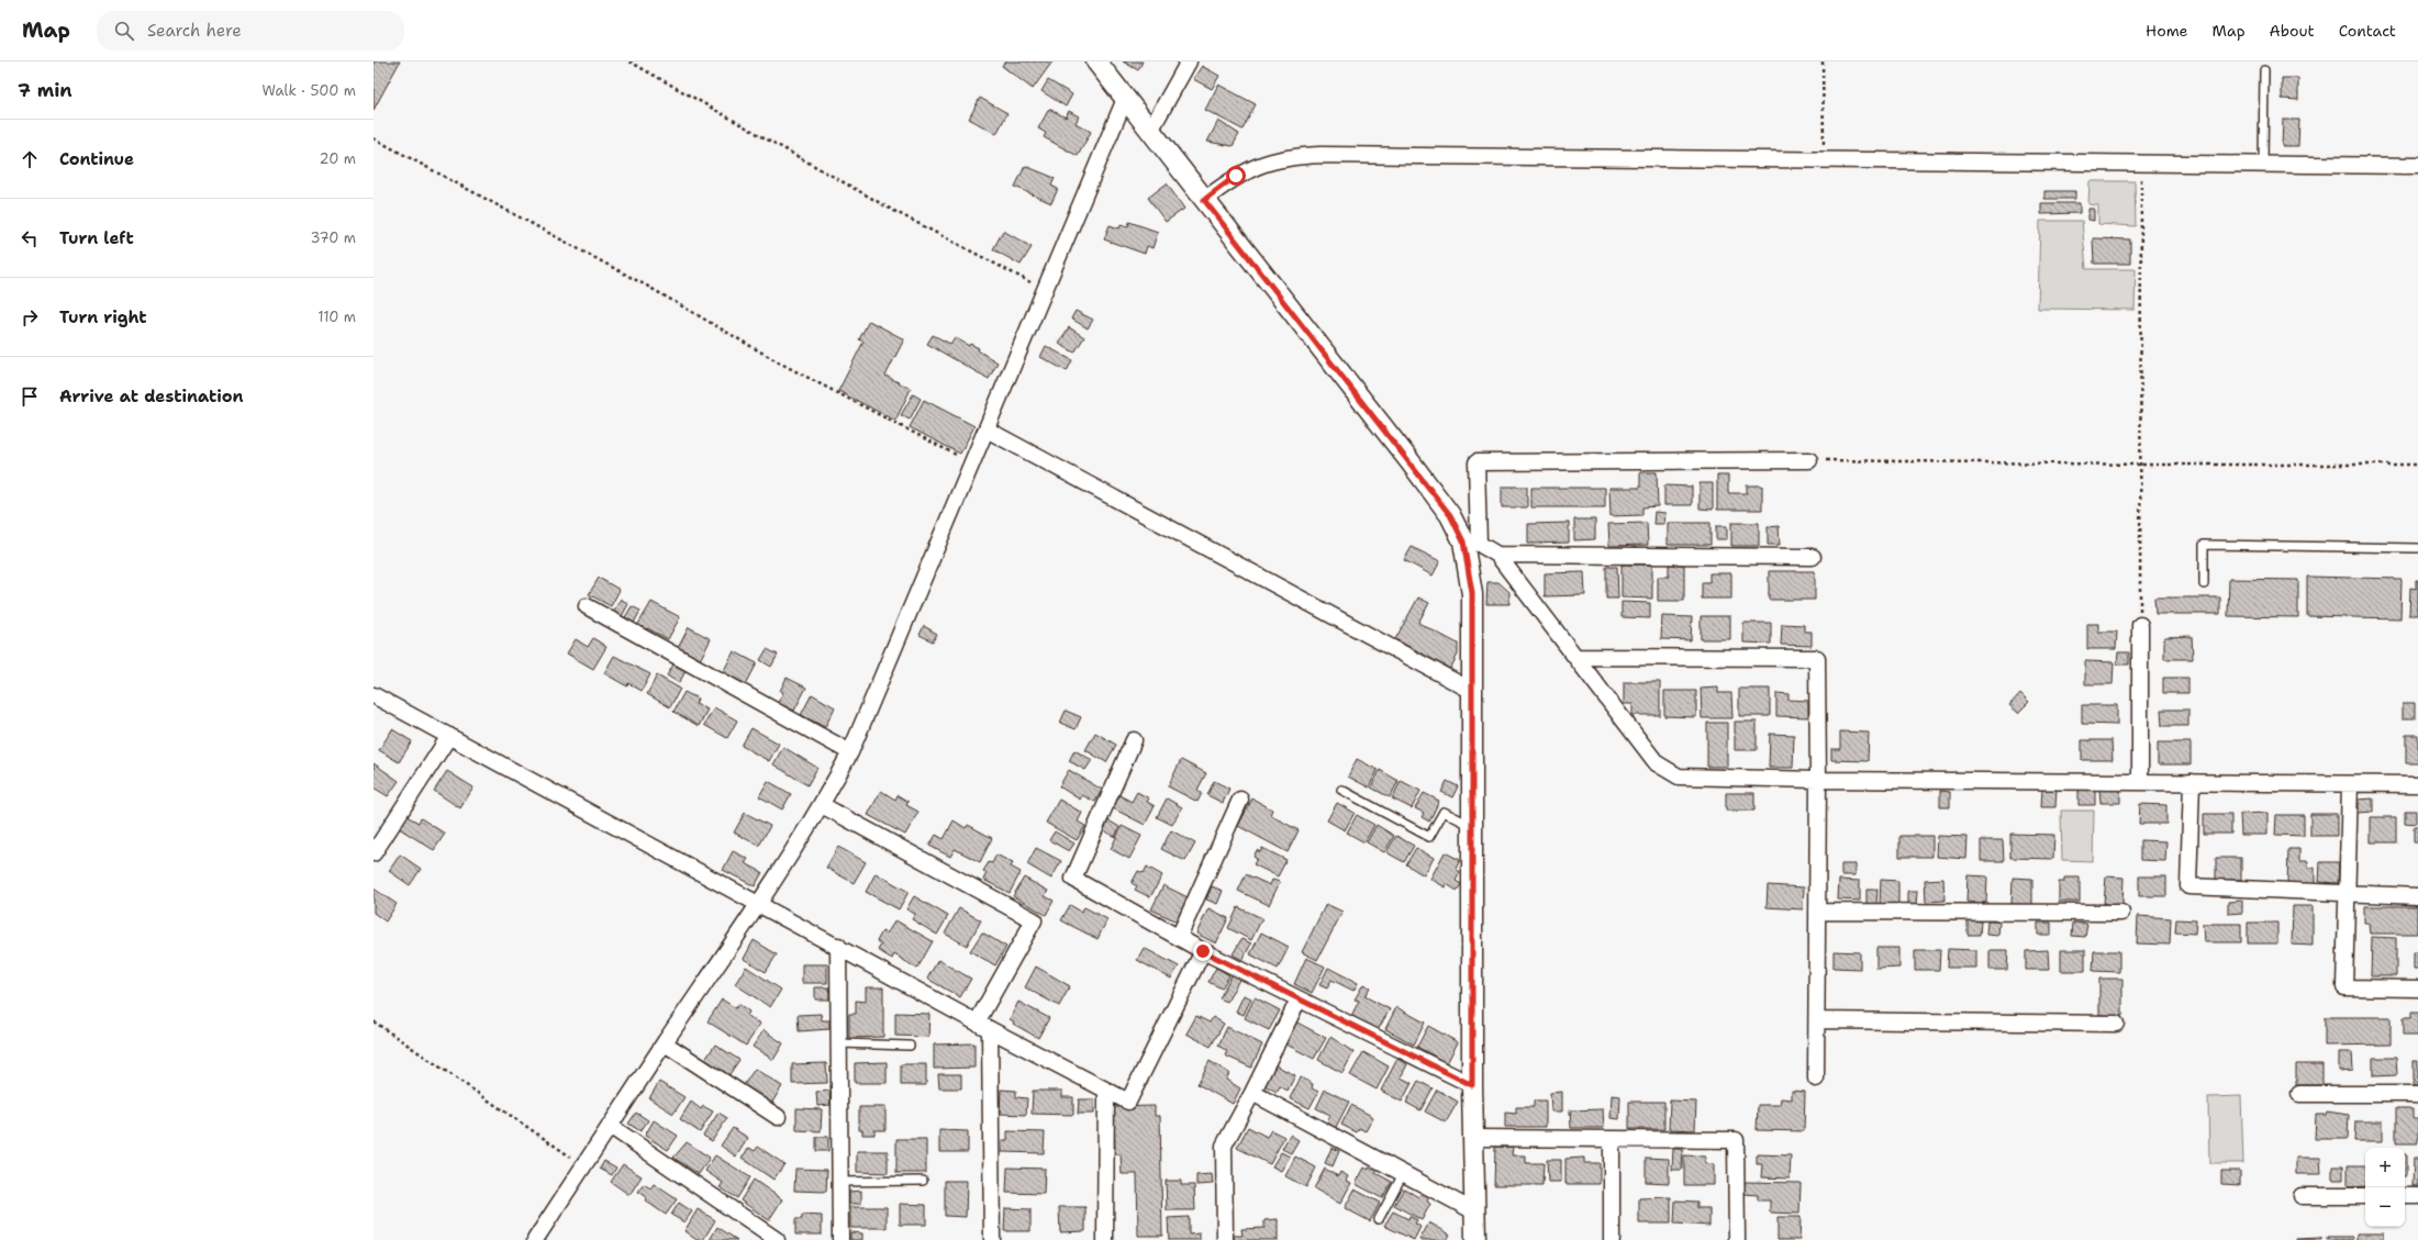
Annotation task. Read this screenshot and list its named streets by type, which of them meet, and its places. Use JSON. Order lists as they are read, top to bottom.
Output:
{
  "page": {
    "header": "Map",
    "search": "Search here",
    "nav": [
      "Home",
      "Map",
      "About",
      "Contact"
    ],
    "heading": ["7 min", "Walk · 500 m"],
    "list": [
      ["Continue", "20 m"],
      ["Turn left", "370 m"],
      ["Turn right", "110 m"],
      "Arrive at destination"
    ],
    "map_buttons": ["+", "−"]
  }
}
